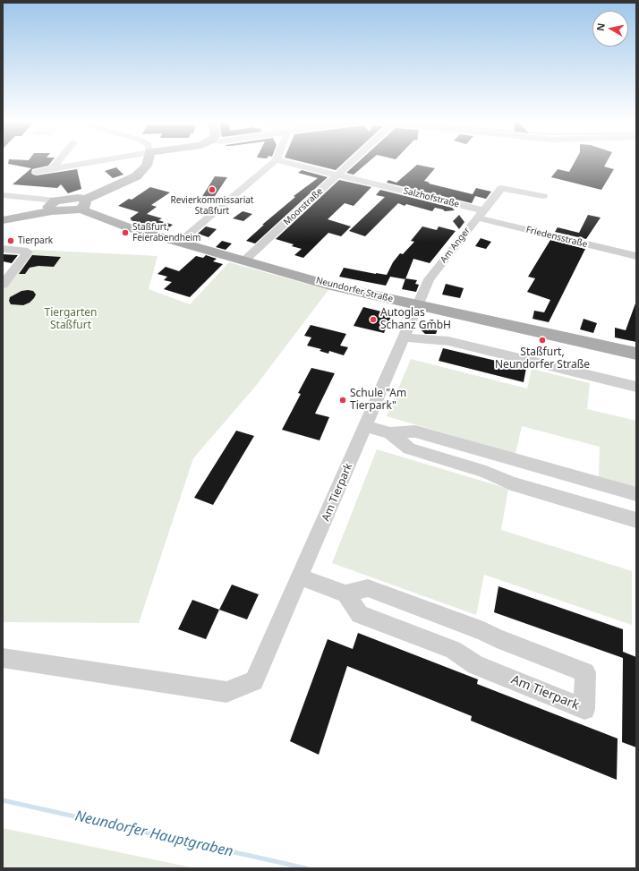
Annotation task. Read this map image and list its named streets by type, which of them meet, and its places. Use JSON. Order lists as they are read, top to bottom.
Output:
{
  "streets": {
    "main road": ["Neundorfer Straße"],
    "street": [
      "Salzhofstraße",
      "Moorstraße",
      "Friedensstraße",
      "Am Anger",
      "Am Tierpark"
    ]
  },
  "crossings": [
    ["Salzhofstraße", "Moorstraße"],
    ["Salzhofstraße", "Friedensstraße"],
    ["Salzhofstraße", "Am Anger"],
    ["Moorstraße", "Neundorfer Straße"],
    ["Friedensstraße", "Am Anger"],
    ["Am Anger", "Neundorfer Straße"],
    ["Am Anger", "Am Tierpark"],
    ["Neundorfer Straße", "Am Tierpark"]
  ],
  "water": ["Neundorfer Hauptgraben"],
  "parks": ["Tiergarten Staßfurt"],
  "places": [
    "Revierkommissariat Staßfurt",
    "Staßfurt, Feierabendheim",
    "Tierpark",
    "Autoglas Schanz GmbH",
    "Staßfurt, Neundorfer Straße",
    "Schule \"Am Tierpark\""
  ],
  "north": "left"
}
